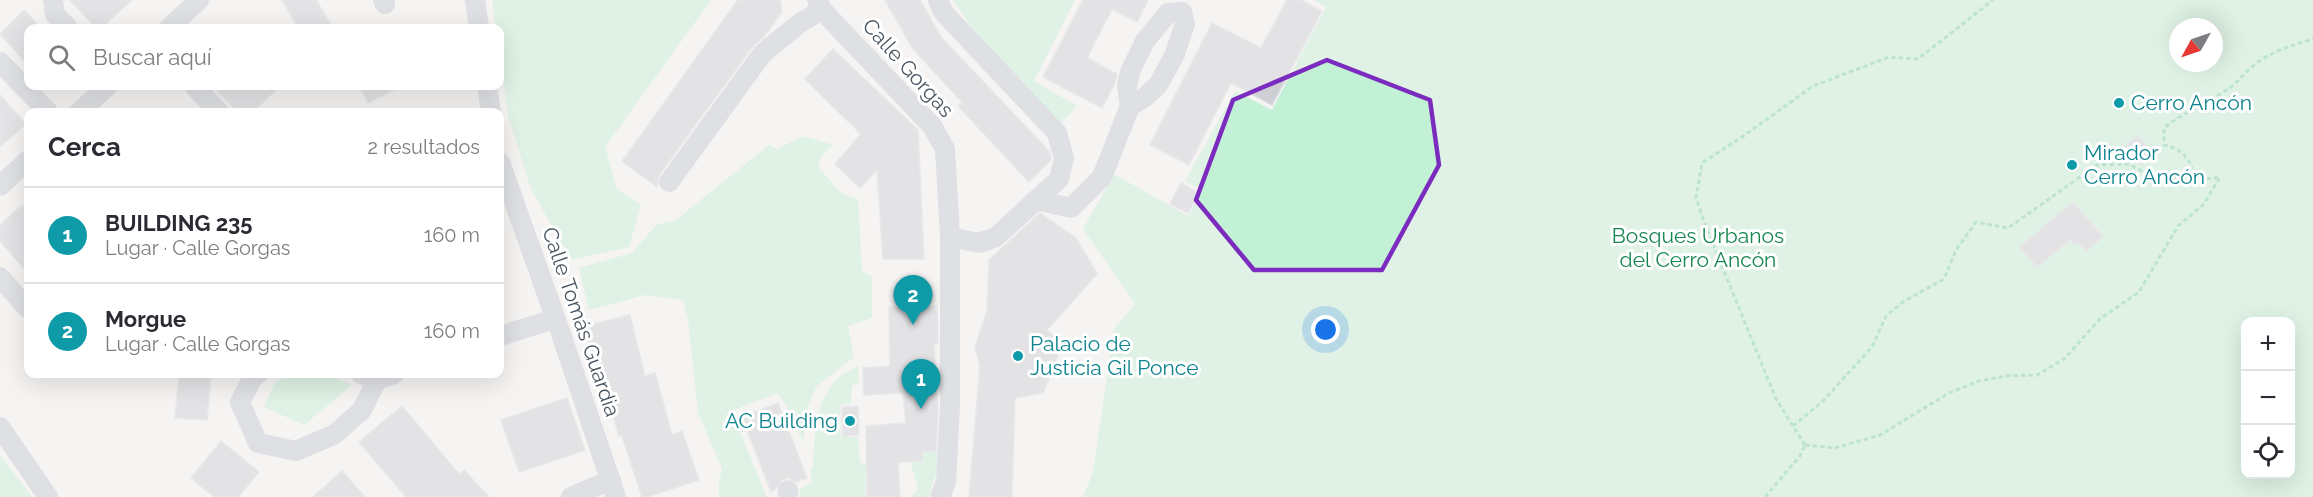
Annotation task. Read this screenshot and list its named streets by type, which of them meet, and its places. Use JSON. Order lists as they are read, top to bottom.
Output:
{
  "streets": {
    "street": ["Calle Gorgas", "Calle Tomás Guardia"]
  },
  "parks": ["Bosques Urbanos del Cerro Ancón"],
  "places": [
    "Cerro Ancón",
    "Mirador Cerro Ancón",
    "Palacio de Justicia Gil Ponce",
    "AC Building"
  ],
  "north": "bottom left",
  "page": {
    "search": "Buscar aquí",
    "heading": ["Cerca", "2 resultados"],
    "list": [
      {
        "mark": "1",
        "name": "BUILDING 235",
        "note": "Lugar · Calle Gorgas",
        "value": "160 m"
      },
      {
        "mark": "2",
        "name": "Morgue",
        "note": "Lugar · Calle Gorgas",
        "value": "160 m"
      }
    ],
    "pins": ["2", "1"],
    "map_buttons": ["+", "−"]
  }
}
